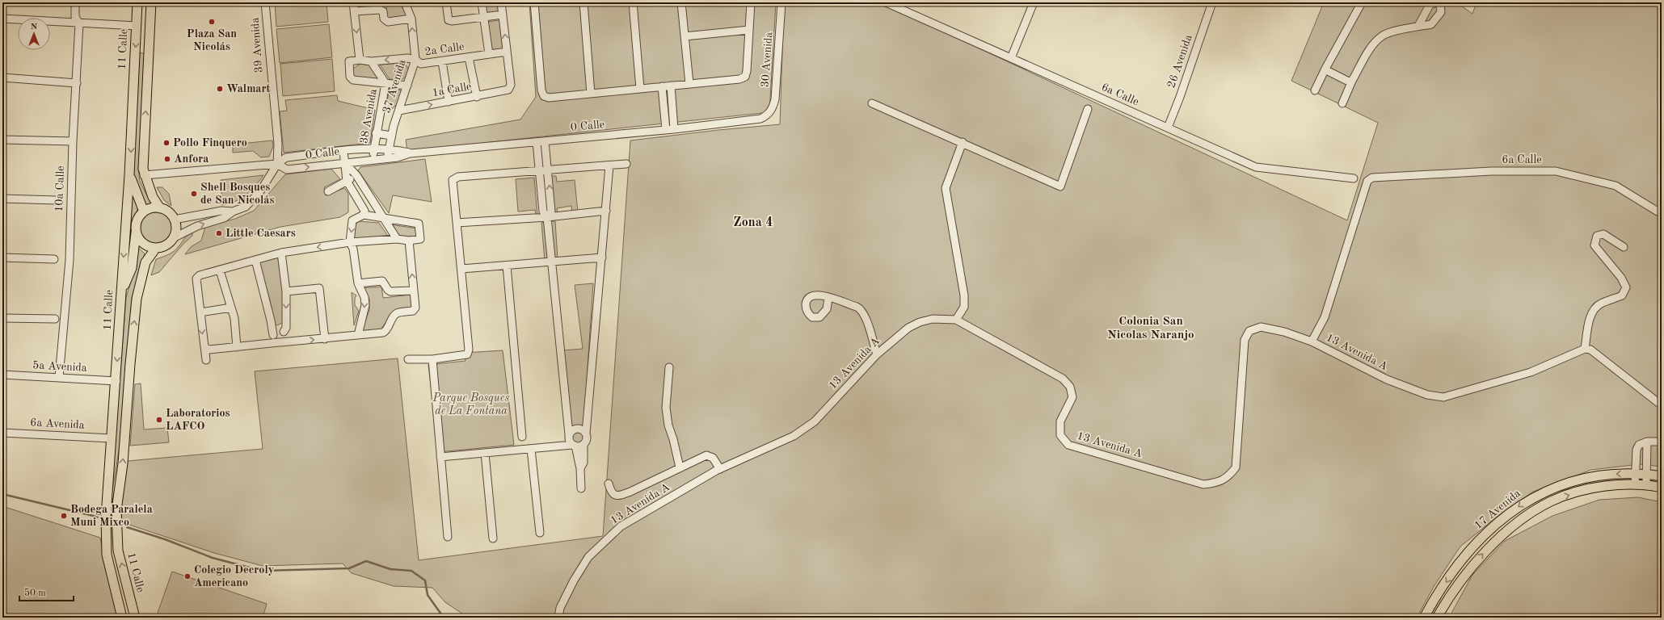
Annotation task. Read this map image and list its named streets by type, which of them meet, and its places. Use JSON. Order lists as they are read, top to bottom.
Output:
{
  "streets": {
    "main road": ["11 Calle", "17 Avenida"],
    "street": [
      "39 Avenida",
      "2a Calle",
      "30 Avenida",
      "26 Avenida",
      "37 Avenida",
      "1a Calle",
      "6a Calle",
      "38 Avenida",
      "0 Calle",
      "10a Calle",
      "13 Avenida A",
      "5a Avenida",
      "6a Avenida"
    ]
  },
  "crossings": [
    ["39 Avenida", "0 Calle"],
    ["11 Calle", "5a Avenida"],
    ["11 Calle", "6a Avenida"],
    ["2a Calle", "37 Avenida"],
    ["2a Calle", "1a Calle"],
    ["2a Calle", "38 Avenida"],
    ["30 Avenida", "0 Calle"],
    ["26 Avenida", "6a Calle"],
    ["37 Avenida", "1a Calle"],
    ["37 Avenida", "0 Calle"],
    ["6a Calle", "13 Avenida A"],
    ["38 Avenida", "0 Calle"],
    ["10a Calle", "5a Avenida"]
  ],
  "districts": ["Zona 4", "Colonia San Nicolas Naranjo"],
  "parks": ["Parque Bosques de La Fontana"],
  "places": [
    "Plaza San Nicolás",
    "Walmart",
    "Pollo Finquero",
    "Anfora",
    "Shell Bosques de San Nicolás",
    "Little Caesars",
    "Laboratorios LAFCO",
    "Bodega Paralela Muni Mixco",
    "Colegio Decroly Americano"
  ],
  "scale_bar": "50 m",
  "north": "top"
}
